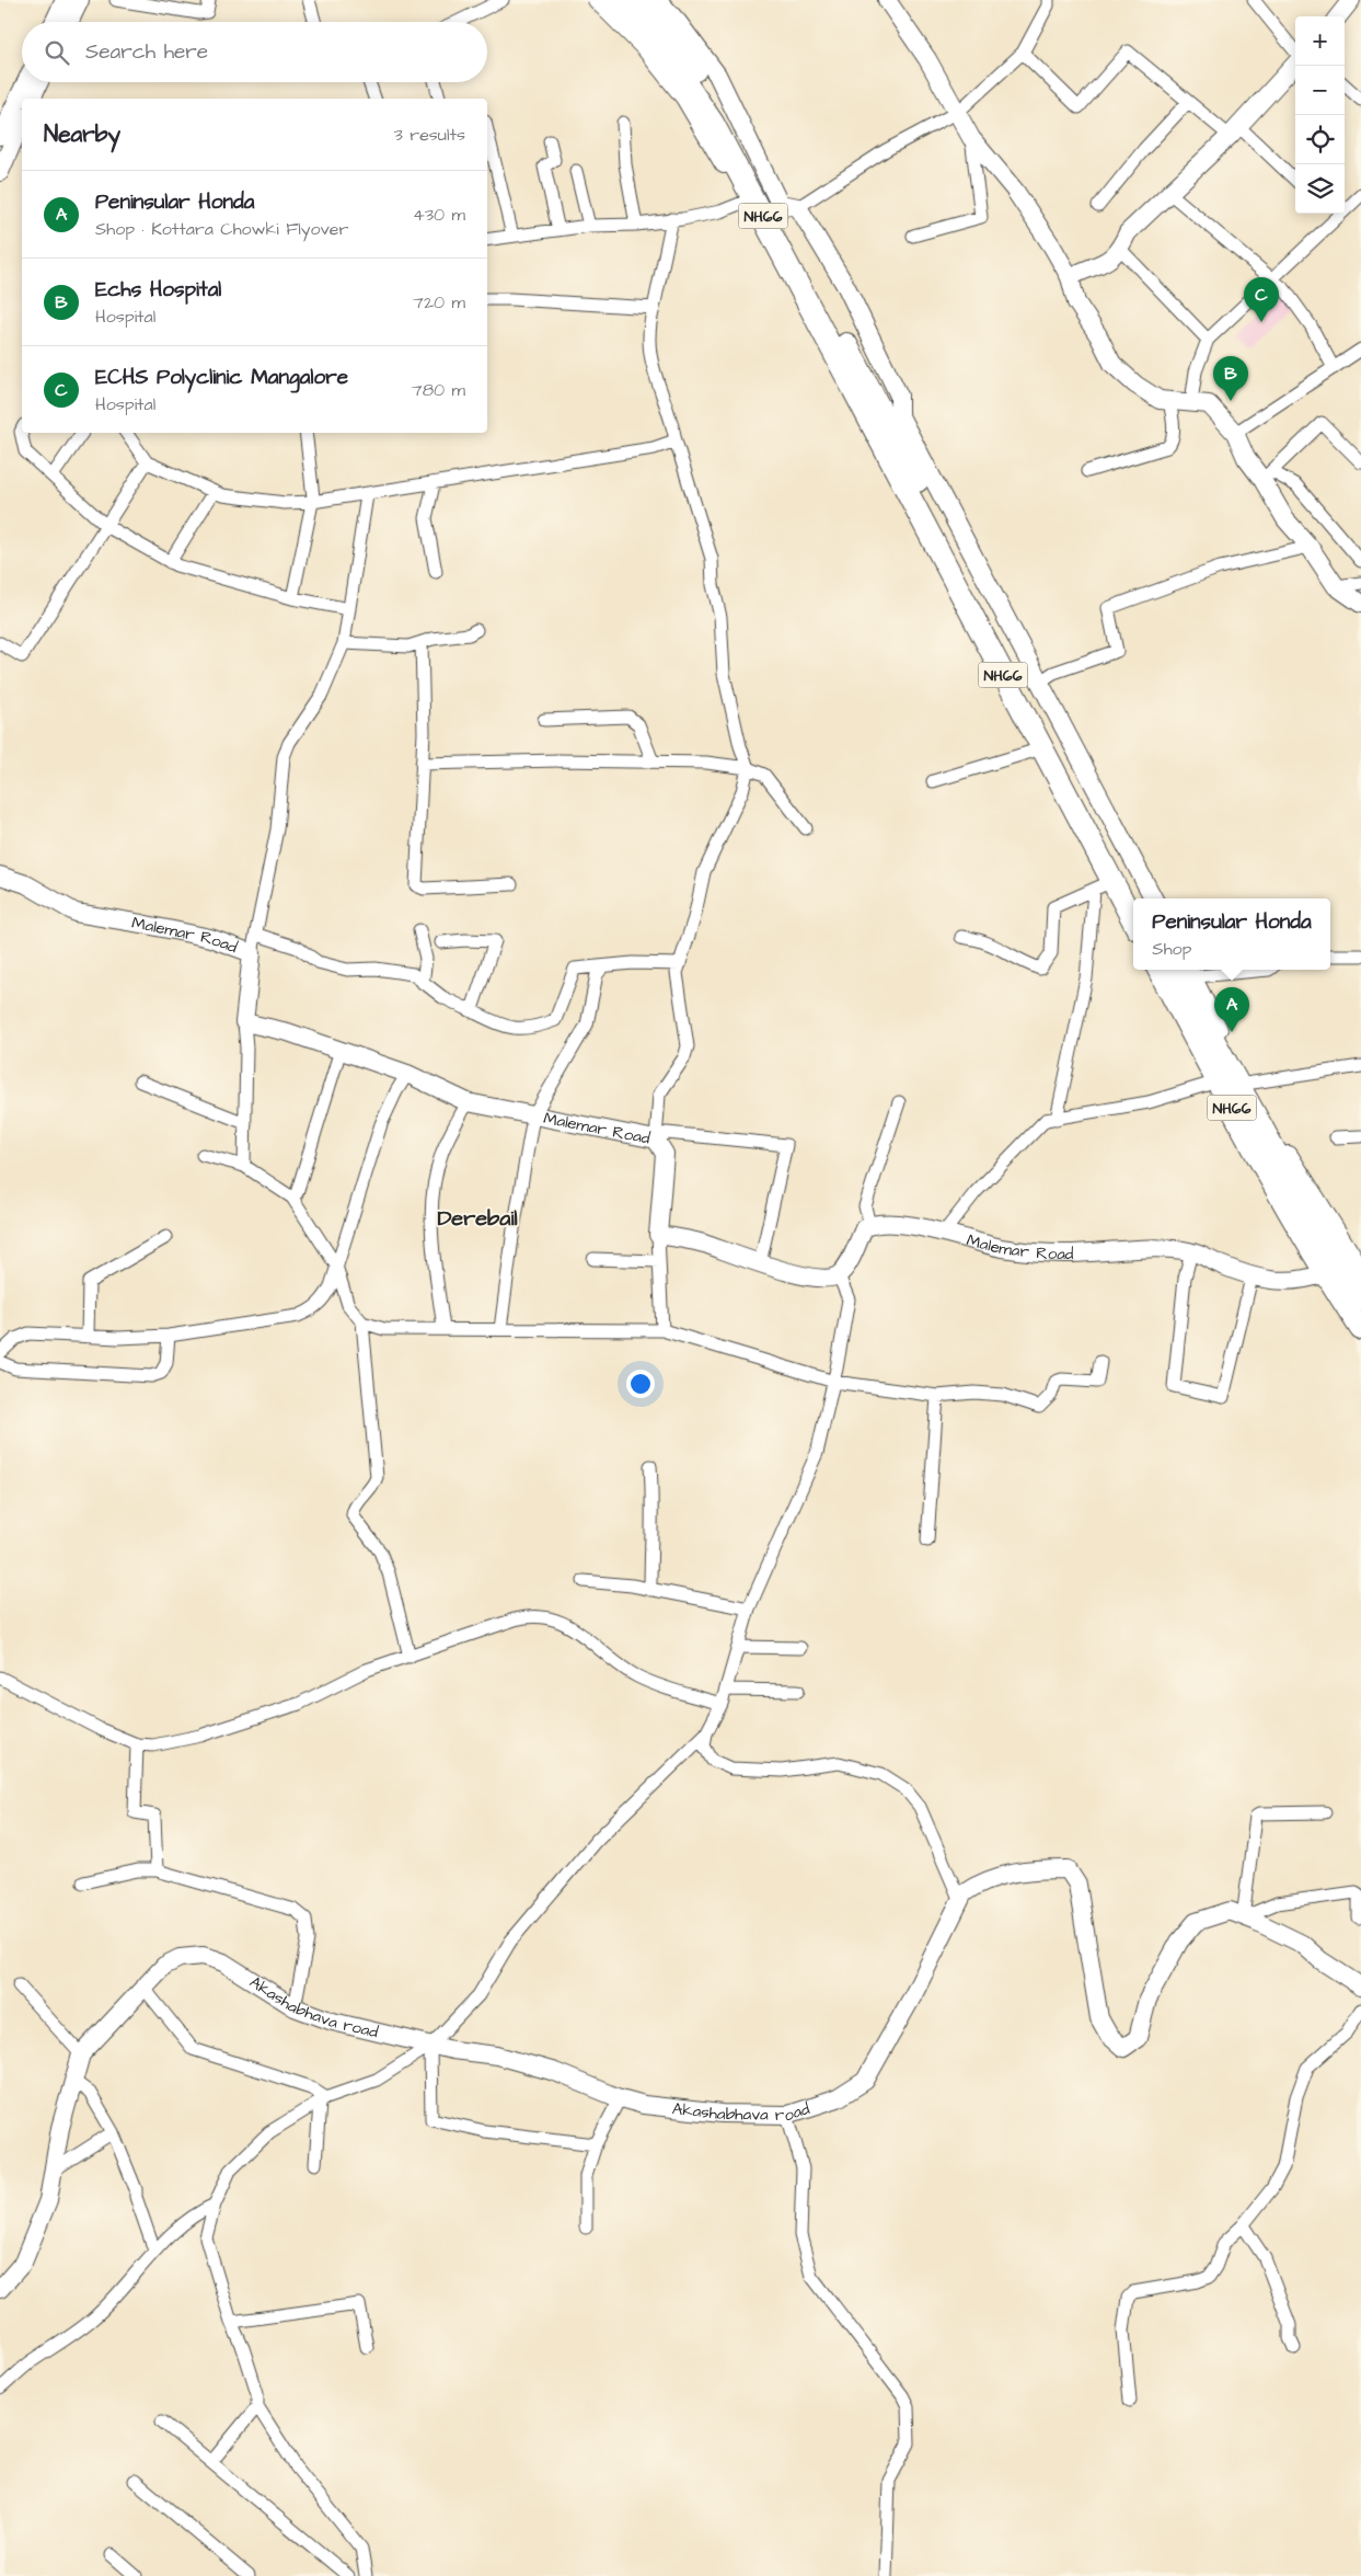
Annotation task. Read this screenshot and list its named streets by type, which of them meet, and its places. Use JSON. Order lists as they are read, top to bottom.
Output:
{
  "streets": {
    "highway": ["NH66"],
    "street": ["Malemar Road", "Akashabhava road"]
  },
  "crossings": [
    ["NH66", "Malemar Road"]
  ],
  "districts": ["Derebail"],
  "page": {
    "map_buttons": ["+", "−"],
    "search": "Search here",
    "heading": ["Nearby", "3 results"],
    "list": [
      {
        "mark": "A",
        "name": "Peninsular Honda",
        "note": "Shop · Kottara Chowki Flyover",
        "value": "430 m"
      },
      {
        "mark": "B",
        "name": "Echs Hospital",
        "note": "Hospital",
        "value": "720 m"
      },
      {
        "mark": "C",
        "name": "ECHS Polyclinic Mangalore",
        "note": "Hospital",
        "value": "780 m"
      }
    ],
    "pins": ["C", "B", "A"],
    "popup": ["Peninsular Honda", "Shop"]
  }
}
